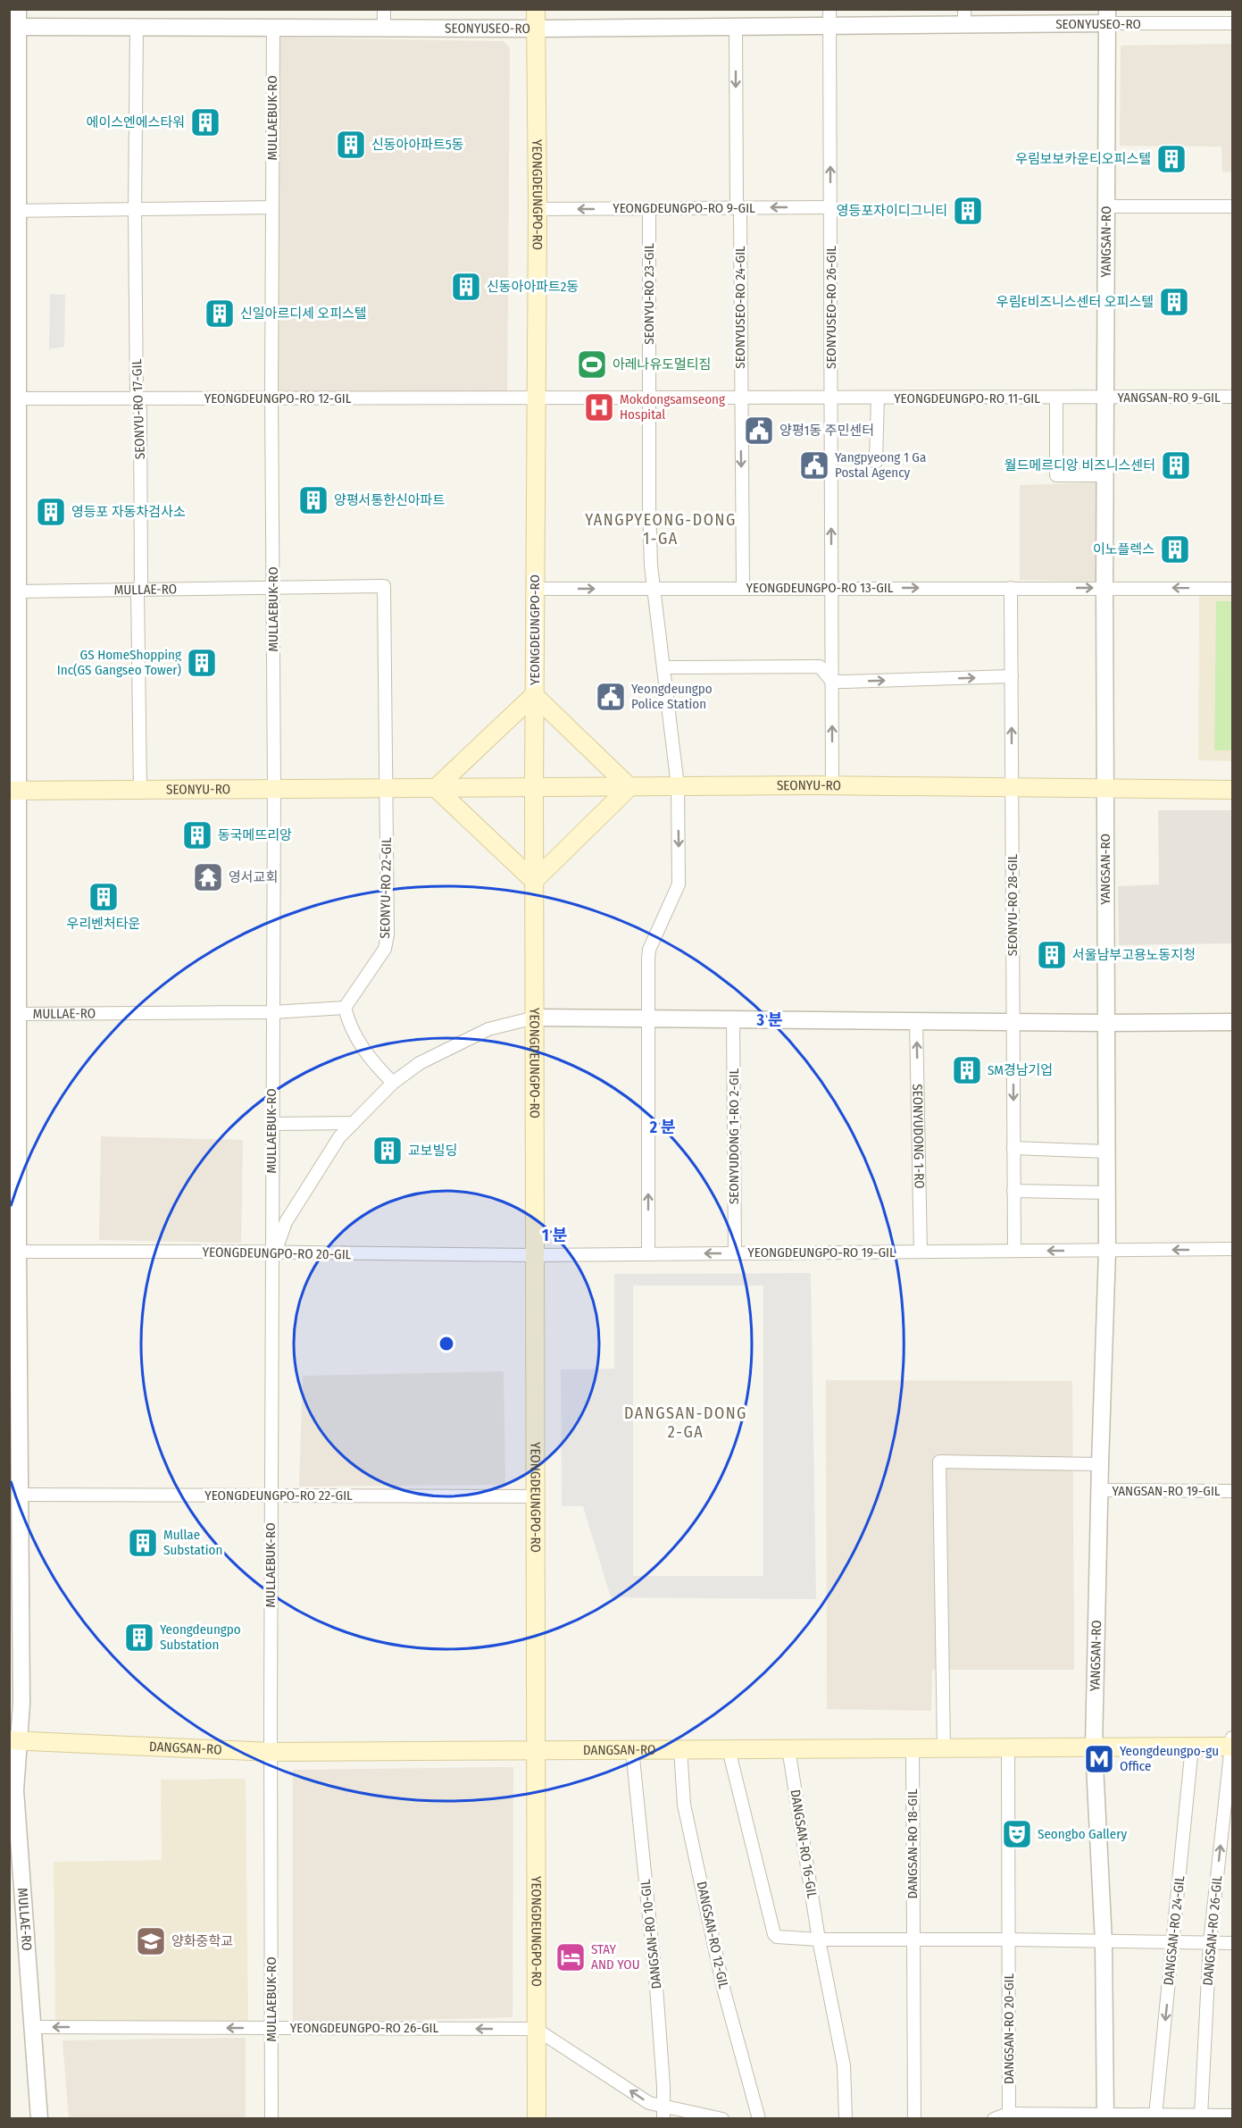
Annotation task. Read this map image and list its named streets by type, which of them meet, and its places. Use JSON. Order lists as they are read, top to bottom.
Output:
{
  "streets": {
    "main road": ["YEONGDEUNGPO-RO", "SEONYU-RO", "DANGSAN-RO"],
    "street": [
      "SEONYUSEO-RO",
      "MULLAEBUK-RO",
      "YEONGDEUNGPO-RO 9-GIL",
      "YANGSAN-RO",
      "SEONYU-RO 23-GIL",
      "SEONYUSEO-RO 24-GIL",
      "SEONYUSEO-RO 26-GIL",
      "YANGSAN-RO 9-GIL",
      "YEONGDEUNGPO-RO 12-GIL",
      "YEONGDEUNGPO-RO 11-GIL",
      "SEONYU-RO 17-GIL",
      "YEONGDEUNGPO-RO 13-GIL",
      "MULLAE-RO",
      "SEONYU-RO 22-GIL",
      "SEONYU-RO 28-GIL",
      "SEONYUDONG 1-RO 2-GIL",
      "SEONYUDONG 1-RO",
      "YEONGDEUNGPO-RO 19-GIL",
      "YEONGDEUNGPO-RO 20-GIL",
      "YANGSAN-RO 19-GIL",
      "YEONGDEUNGPO-RO 22-GIL",
      "DANGSAN-RO 16-GIL",
      "DANGSAN-RO 18-GIL",
      "DANGSAN-RO 24-GIL",
      "DANGSAN-RO 26-GIL",
      "DANGSAN-RO 10-GIL",
      "DANGSAN-RO 12-GIL",
      "YEONGDEUNGPO-RO 26-GIL",
      "DANGSAN-RO 20-GIL"
    ]
  },
  "crossings": [
    ["SEONYUSEO-RO", "MULLAEBUK-RO"],
    ["SEONYUSEO-RO", "YEONGDEUNGPO-RO"],
    ["SEONYUSEO-RO", "YANGSAN-RO"],
    ["SEONYUSEO-RO", "SEONYUSEO-RO 24-GIL"],
    ["SEONYUSEO-RO", "SEONYUSEO-RO 26-GIL"],
    ["SEONYUSEO-RO", "SEONYU-RO 17-GIL"],
    ["SEONYUSEO-RO", "MULLAE-RO"],
    ["MULLAEBUK-RO", "YEONGDEUNGPO-RO 12-GIL"],
    ["MULLAEBUK-RO", "MULLAE-RO"],
    ["MULLAEBUK-RO", "SEONYU-RO"],
    ["MULLAEBUK-RO", "YEONGDEUNGPO-RO 20-GIL"],
    ["MULLAEBUK-RO", "YEONGDEUNGPO-RO 22-GIL"],
    ["MULLAEBUK-RO", "DANGSAN-RO"],
    ["MULLAEBUK-RO", "YEONGDEUNGPO-RO 26-GIL"],
    ["YEONGDEUNGPO-RO", "YEONGDEUNGPO-RO 9-GIL"],
    ["YEONGDEUNGPO-RO", "YEONGDEUNGPO-RO 12-GIL"],
    ["YEONGDEUNGPO-RO", "YEONGDEUNGPO-RO 11-GIL"],
    ["YEONGDEUNGPO-RO", "YEONGDEUNGPO-RO 13-GIL"],
    ["YEONGDEUNGPO-RO", "SEONYU-RO"],
    ["YEONGDEUNGPO-RO", "YEONGDEUNGPO-RO 19-GIL"],
    ["YEONGDEUNGPO-RO", "YEONGDEUNGPO-RO 20-GIL"],
    ["YEONGDEUNGPO-RO", "YEONGDEUNGPO-RO 22-GIL"],
    ["YEONGDEUNGPO-RO", "DANGSAN-RO"],
    ["YEONGDEUNGPO-RO", "YEONGDEUNGPO-RO 26-GIL"],
    ["YEONGDEUNGPO-RO 9-GIL", "SEONYU-RO 23-GIL"],
    ["YEONGDEUNGPO-RO 9-GIL", "SEONYUSEO-RO 24-GIL"],
    ["YEONGDEUNGPO-RO 9-GIL", "SEONYUSEO-RO 26-GIL"],
    ["YANGSAN-RO", "YANGSAN-RO 9-GIL"],
    ["YANGSAN-RO", "YEONGDEUNGPO-RO 11-GIL"],
    ["YANGSAN-RO", "YEONGDEUNGPO-RO 13-GIL"],
    ["YANGSAN-RO", "SEONYU-RO"],
    ["YANGSAN-RO", "YEONGDEUNGPO-RO 19-GIL"],
    ["YANGSAN-RO", "YANGSAN-RO 19-GIL"],
    ["YANGSAN-RO", "DANGSAN-RO"],
    ["SEONYU-RO 23-GIL", "YEONGDEUNGPO-RO 11-GIL"],
    ["SEONYU-RO 23-GIL", "YEONGDEUNGPO-RO 13-GIL"],
    ["SEONYU-RO 23-GIL", "SEONYU-RO"],
    ["SEONYUSEO-RO 24-GIL", "YEONGDEUNGPO-RO 11-GIL"],
    ["SEONYUSEO-RO 24-GIL", "YEONGDEUNGPO-RO 13-GIL"],
    ["SEONYUSEO-RO 26-GIL", "YEONGDEUNGPO-RO 11-GIL"],
    ["SEONYUSEO-RO 26-GIL", "YEONGDEUNGPO-RO 13-GIL"],
    ["SEONYUSEO-RO 26-GIL", "SEONYU-RO"],
    ["YANGSAN-RO 9-GIL", "YEONGDEUNGPO-RO 11-GIL"],
    ["YEONGDEUNGPO-RO 12-GIL", "YEONGDEUNGPO-RO 11-GIL"],
    ["YEONGDEUNGPO-RO 12-GIL", "SEONYU-RO 17-GIL"],
    ["YEONGDEUNGPO-RO 12-GIL", "MULLAE-RO"],
    ["SEONYU-RO 17-GIL", "MULLAE-RO"],
    ["SEONYU-RO 17-GIL", "SEONYU-RO"],
    ["YEONGDEUNGPO-RO 13-GIL", "SEONYU-RO 28-GIL"],
    ["MULLAE-RO", "SEONYU-RO"],
    ["MULLAE-RO", "YEONGDEUNGPO-RO 20-GIL"],
    ["MULLAE-RO", "YEONGDEUNGPO-RO 22-GIL"],
    ["MULLAE-RO", "DANGSAN-RO"],
    ["MULLAE-RO", "YEONGDEUNGPO-RO 26-GIL"],
    ["SEONYU-RO", "SEONYU-RO 22-GIL"],
    ["SEONYU-RO", "SEONYU-RO 28-GIL"],
    ["SEONYUDONG 1-RO 2-GIL", "YEONGDEUNGPO-RO 19-GIL"],
    ["SEONYUDONG 1-RO", "YEONGDEUNGPO-RO 19-GIL"],
    ["YEONGDEUNGPO-RO 19-GIL", "YEONGDEUNGPO-RO 20-GIL"],
    ["DANGSAN-RO", "DANGSAN-RO 16-GIL"],
    ["DANGSAN-RO", "DANGSAN-RO 18-GIL"],
    ["DANGSAN-RO", "DANGSAN-RO 24-GIL"],
    ["DANGSAN-RO", "DANGSAN-RO 26-GIL"],
    ["DANGSAN-RO", "DANGSAN-RO 10-GIL"],
    ["DANGSAN-RO", "DANGSAN-RO 12-GIL"],
    ["DANGSAN-RO", "DANGSAN-RO 20-GIL"]
  ],
  "one_way": [
    "YEONGDEUNGPO-RO 9-GIL",
    "SEONYUSEO-RO 24-GIL",
    "SEONYUSEO-RO 26-GIL",
    "DANGSAN-RO 24-GIL",
    "DANGSAN-RO 26-GIL",
    "YEONGDEUNGPO-RO 26-GIL"
  ],
  "districts": ["YANGPYEONG-DONG 1-GA", "DANGSAN-DONG 2-GA"],
  "places": {
    "building": [
      "에이스엔에스타워",
      "신동아아파트5동",
      "우림보보카운티오피스텔",
      "영등포자이디그니티",
      "신동아아파트2동",
      "우림E비즈니스센터 오피스텔",
      "신일아르디세 오피스텔",
      "월드메르디앙 비즈니스센터",
      "양평서통한신아파트",
      "영등포 자동차검사소",
      "이노플렉스",
      "GS HomeShopping Inc(GS Gangseo Tower)",
      "동국메뜨리앙",
      "우리벤처타운",
      "서울남부고용노동지청",
      "SM경남기업",
      "교보빌딩",
      "Mullae Substation",
      "Yeongdeungpo Substation"
    ],
    "sports": ["아레나유도멀티짐"],
    "hospital": ["Mokdongsamseong Hospital"],
    "public building": ["양평1동 주민센터", "Yangpyeong 1 Ga Postal Agency", "Yeongdeungpo Police Station"],
    "temple": ["영서교회"],
    "metro station": ["Yeongdeungpo-gu Office"],
    "theatre": ["Seongbo Gallery"],
    "school or university": ["양화중학교"],
    "hotel": ["STAY AND YOU"]
  },
  "rings": ["3 분", "2 분", "1 분"]
}
